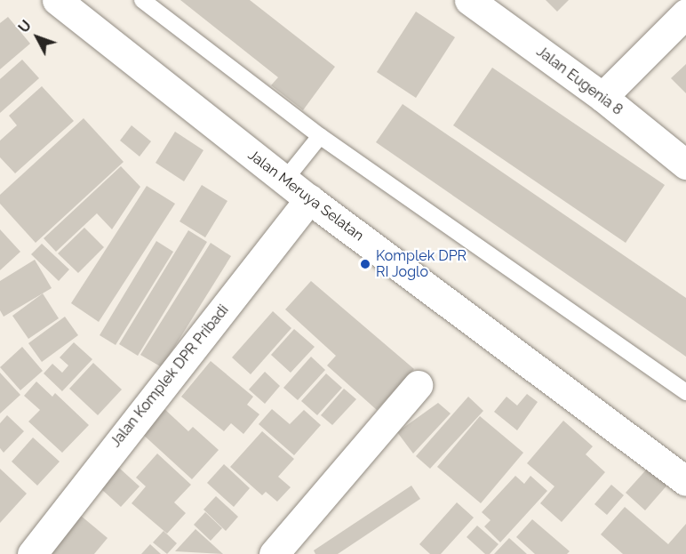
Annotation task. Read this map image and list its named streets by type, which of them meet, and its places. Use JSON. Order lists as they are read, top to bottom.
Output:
{
  "streets": {
    "street": ["Jalan Eugenia 8", "Jalan Meruya Selatan", "Jalan Komplek DPR Pribadi"]
  },
  "crossings": [
    ["Jalan Meruya Selatan", "Jalan Komplek DPR Pribadi"]
  ],
  "places": ["Komplek DPR RI Joglo"],
  "north": "top left"
}
